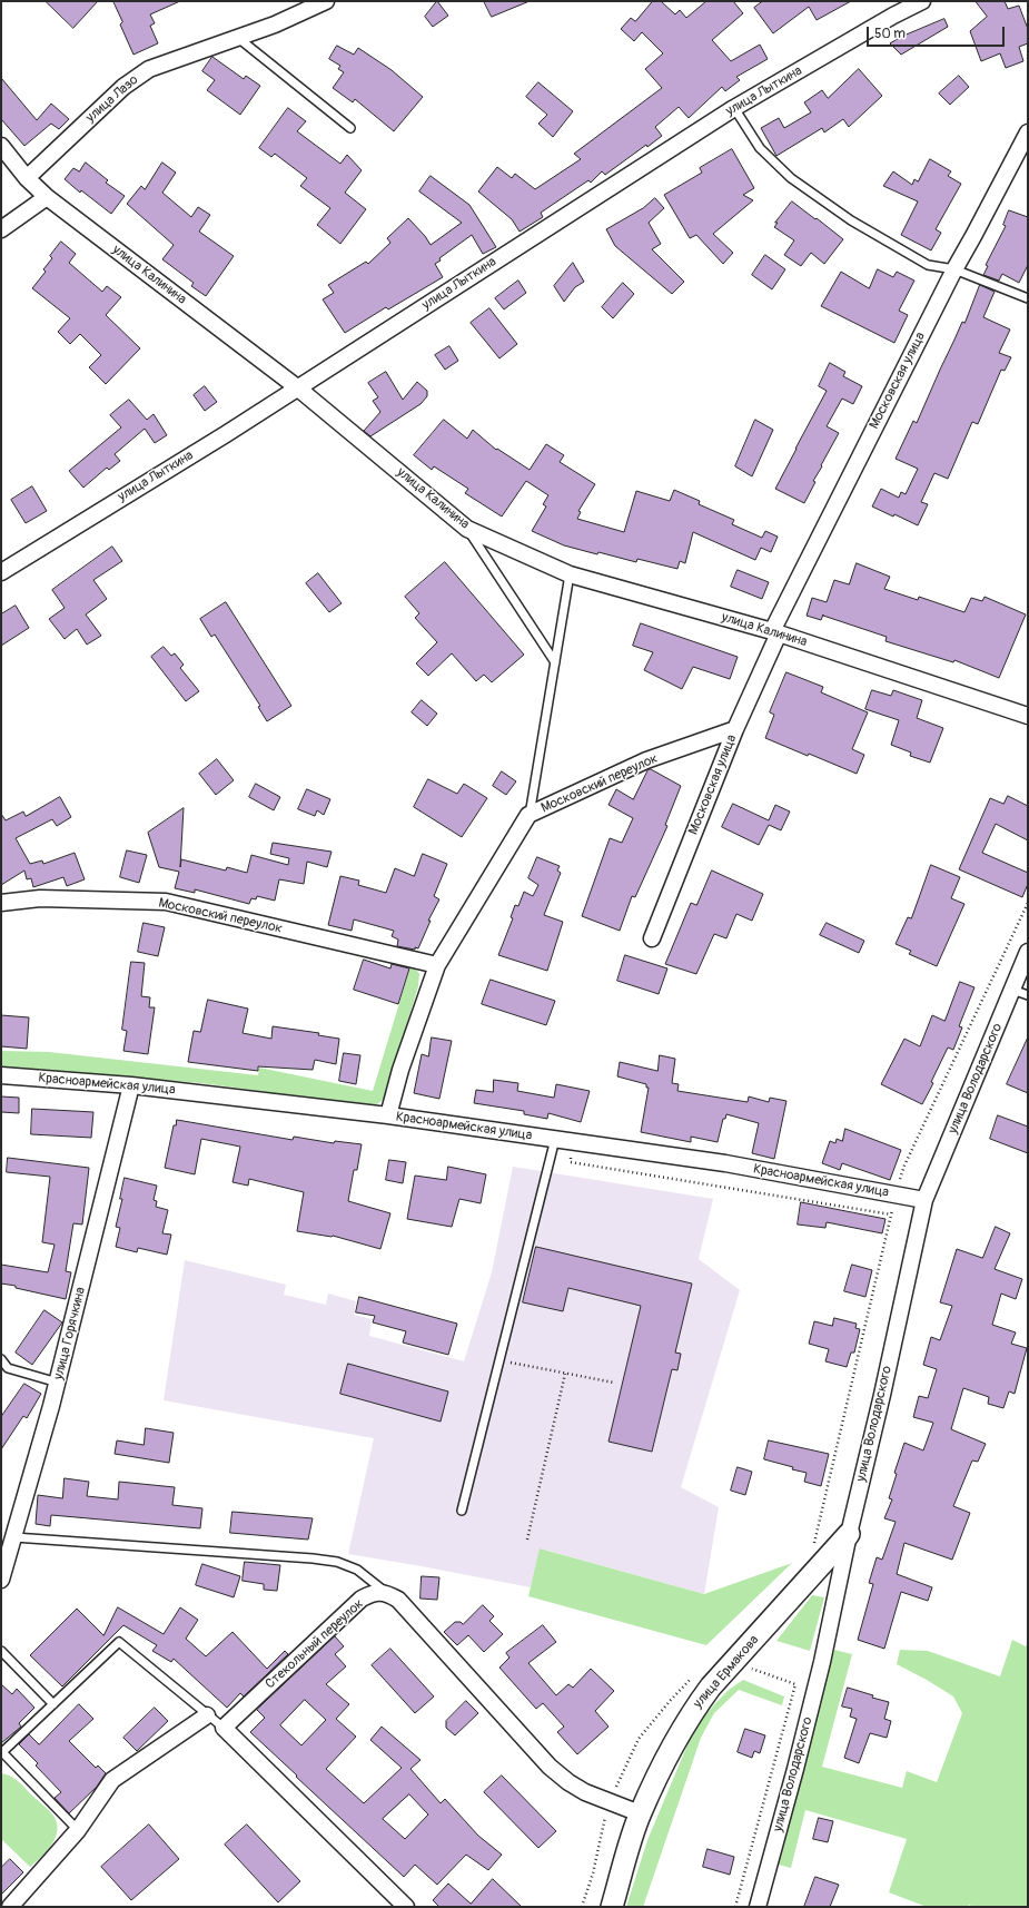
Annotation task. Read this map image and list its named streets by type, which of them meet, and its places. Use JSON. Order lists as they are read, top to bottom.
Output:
{
  "streets": {
    "street": [
      "улица Лыткина",
      "улица Лазо",
      "улица Калинина",
      "Московская улица",
      "Московский переулок",
      "улица Володарского",
      "Красноармейская улица",
      "улица Горячкина",
      "Стекольный переулок",
      "улица Ермакова"
    ]
  },
  "crossings": [
    ["улица Лыткина", "улица Калинина"],
    ["улица Лазо", "улица Калинина"],
    ["улица Калинина", "Московская улица"],
    ["Московская улица", "Московский переулок"],
    ["Московский переулок", "Красноармейская улица"],
    ["улица Володарского", "Красноармейская улица"],
    ["улица Володарского", "улица Ермакова"],
    ["Красноармейская улица", "улица Горячкина"]
  ],
  "scale_bar": "50 m"
}
